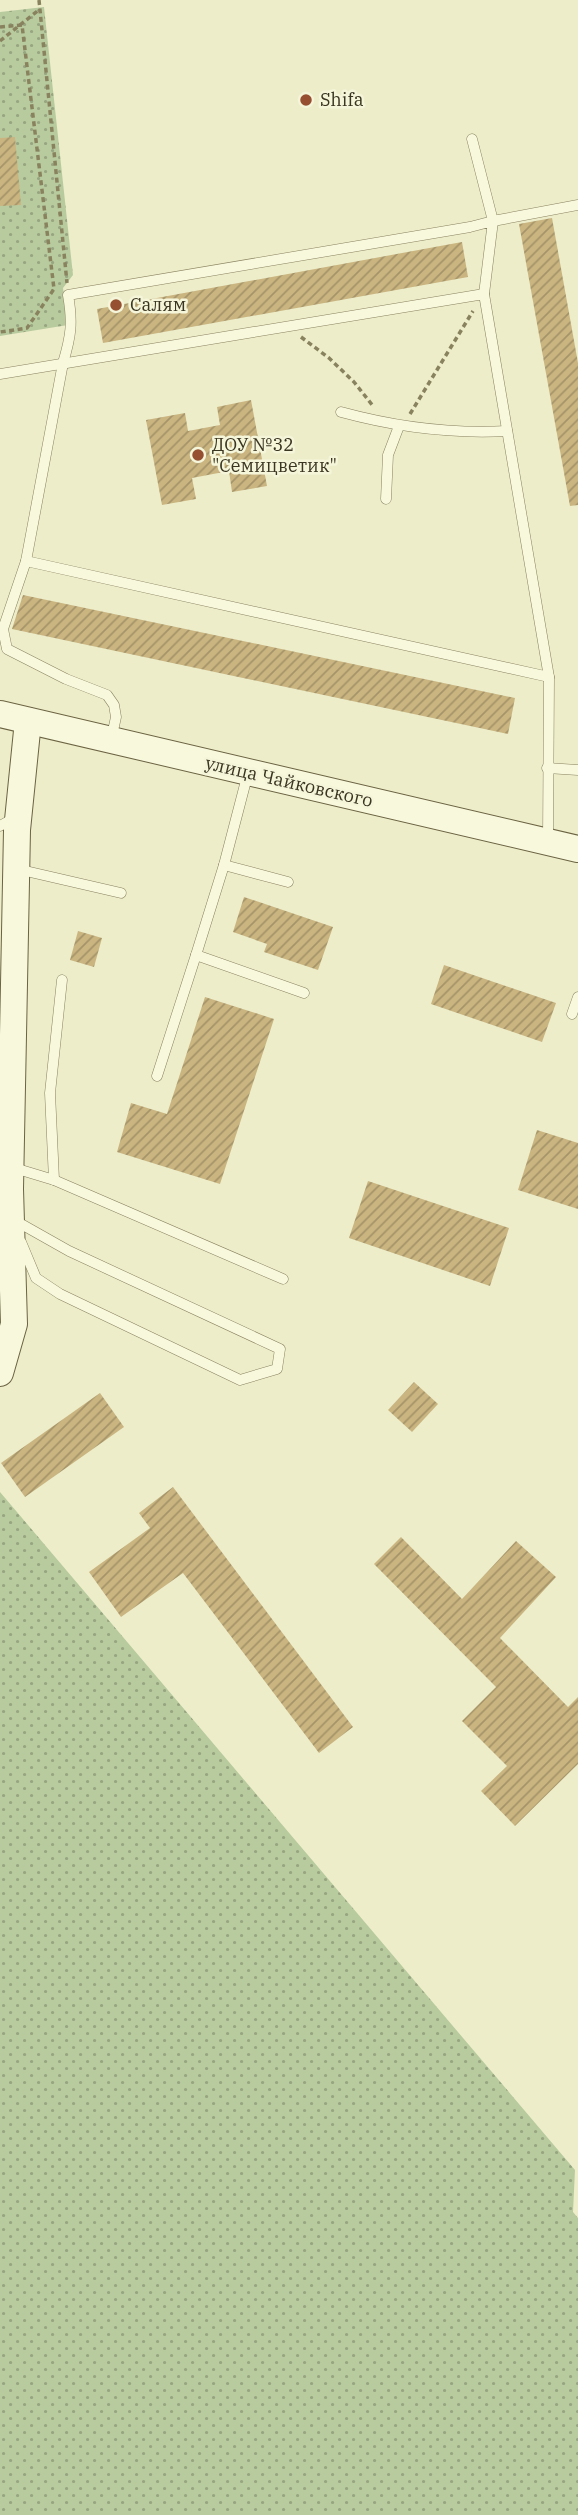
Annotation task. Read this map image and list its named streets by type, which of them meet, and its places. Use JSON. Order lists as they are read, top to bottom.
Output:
{
  "streets": {
    "street": ["улица Чайковского"]
  },
  "places": ["Shifa", "Салям", "ДОУ №32 \"Семицветик\""]
}
